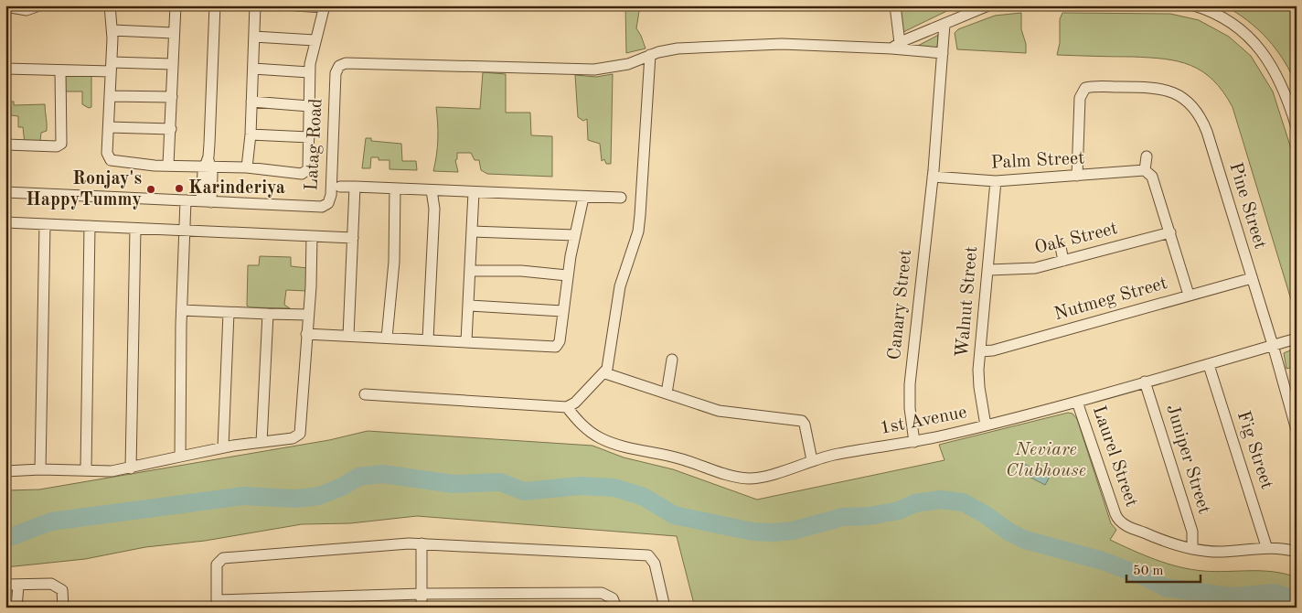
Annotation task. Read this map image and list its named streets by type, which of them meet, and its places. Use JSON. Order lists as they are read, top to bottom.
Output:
{
  "streets": {
    "street": [
      "Latag Road",
      "Palm Street",
      "Pine Street",
      "Oak Street",
      "Nutmeg Street",
      "Walnut Street",
      "Canary Street",
      "1st Avenue",
      "Fig Street",
      "Laurel Street",
      "Juniper Street"
    ]
  },
  "crossings": [
    ["Palm Street", "Pine Street"],
    ["Palm Street", "Walnut Street"],
    ["Palm Street", "Canary Street"],
    ["Pine Street", "Nutmeg Street"],
    ["Pine Street", "1st Avenue"],
    ["Oak Street", "Walnut Street"],
    ["Nutmeg Street", "Walnut Street"],
    ["Walnut Street", "1st Avenue"],
    ["Canary Street", "1st Avenue"],
    ["1st Avenue", "Fig Street"],
    ["1st Avenue", "Laurel Street"],
    ["1st Avenue", "Juniper Street"],
    ["Laurel Street", "Juniper Street"]
  ],
  "parks": ["Neviare Clubhouse"],
  "places": ["Karinderiya", "Ronjay's HappyTummy"],
  "scale_bar": "50 m"
}
